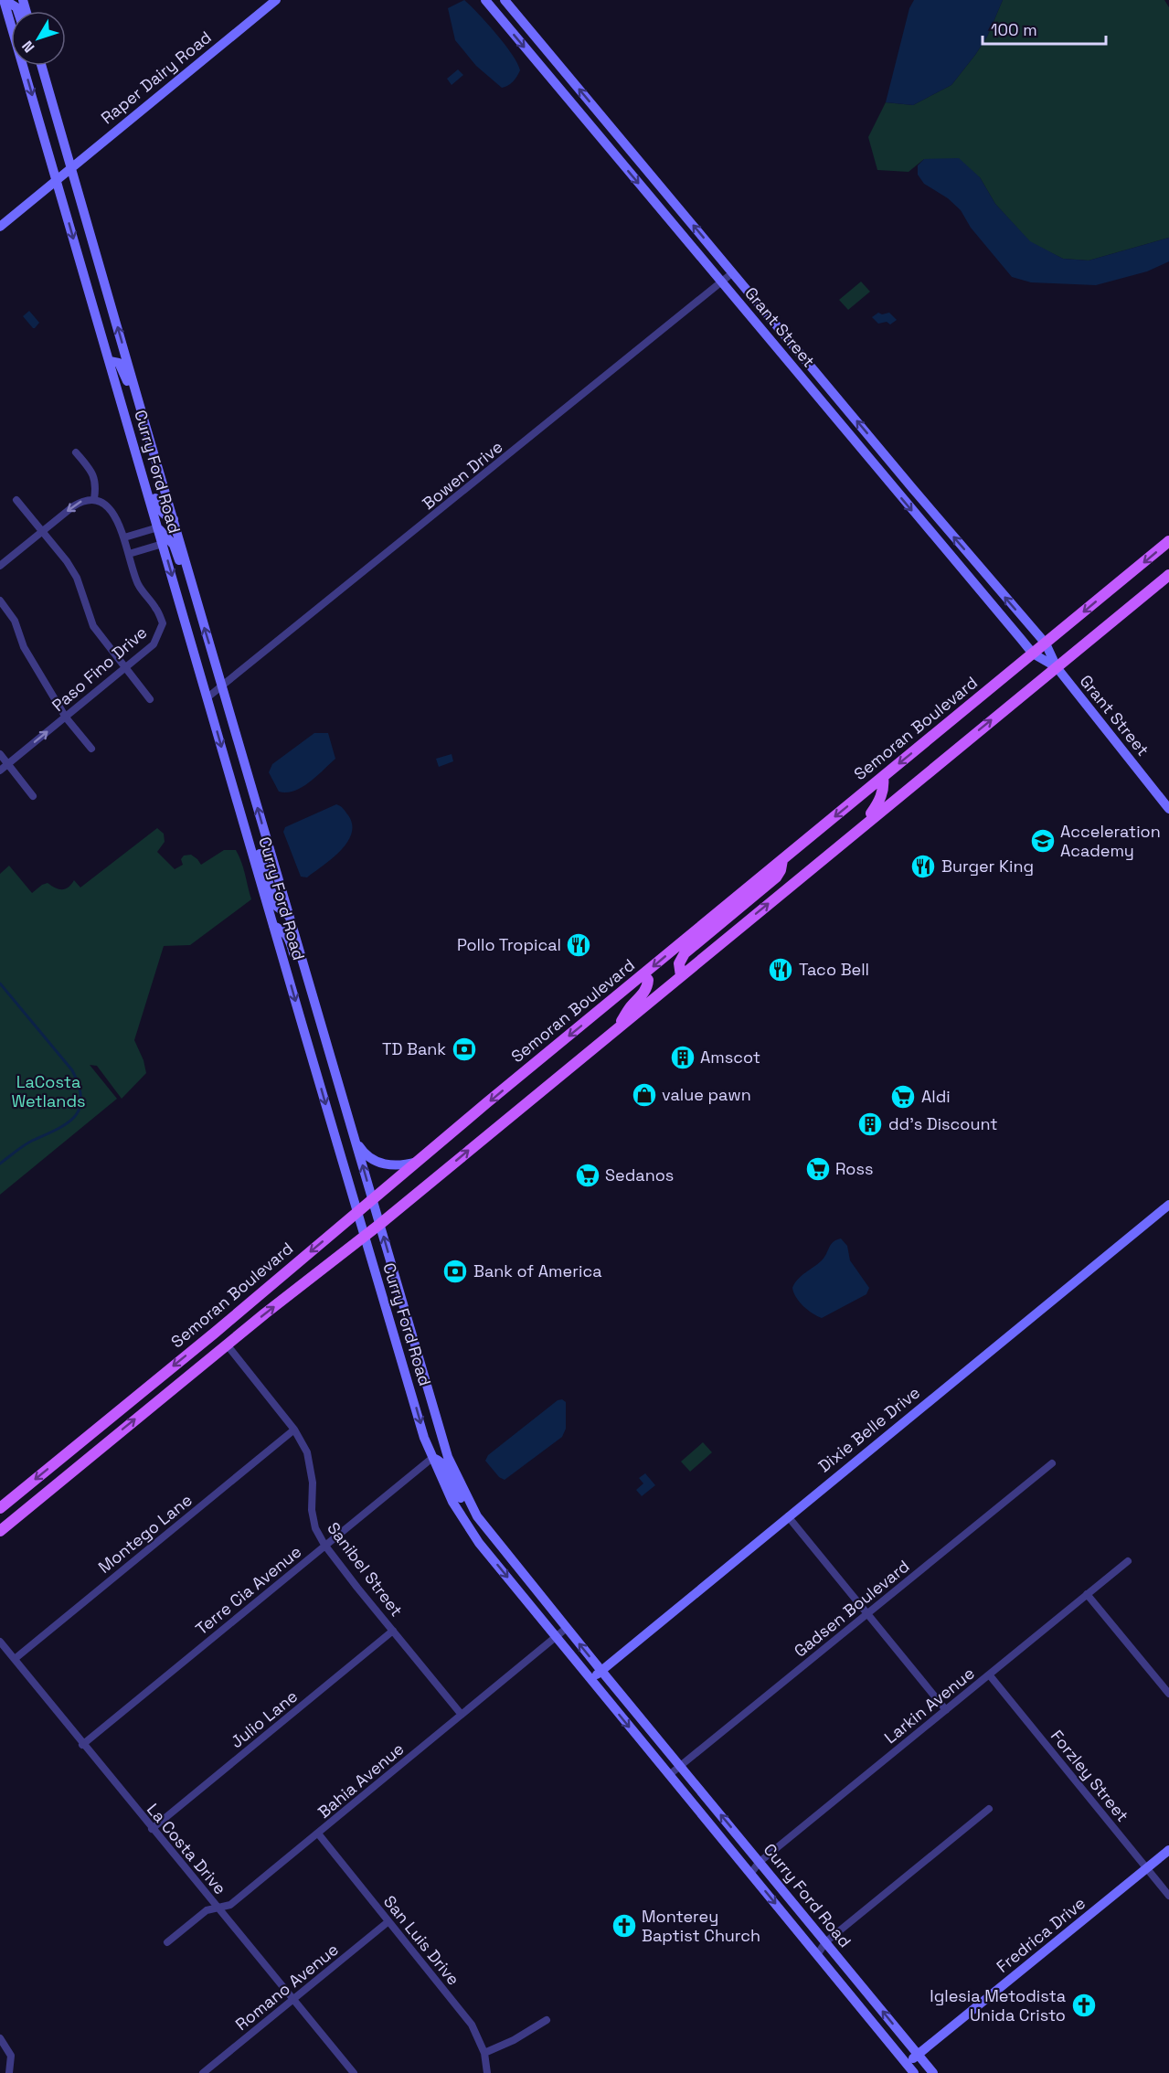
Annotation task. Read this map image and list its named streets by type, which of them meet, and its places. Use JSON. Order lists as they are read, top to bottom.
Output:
{
  "streets": {
    "main road": [
      "Raper Dairy Road",
      "Grant Street",
      "Curry Ford Road",
      "Semoran Boulevard",
      "Dixie Belle Drive",
      "Fredrica Drive"
    ],
    "street": [
      "Bowen Drive",
      "Paso Fino Drive",
      "Montego Lane",
      "Sanibel Street",
      "Terre Cia Avenue",
      "Gadsen Boulevard",
      "Larkin Avenue",
      "Julio Lane",
      "Forzley Street",
      "Bahia Avenue",
      "La Costa Drive",
      "San Luis Drive",
      "Romano Avenue"
    ]
  },
  "crossings": [
    ["Raper Dairy Road", "Curry Ford Road"],
    ["Grant Street", "Bowen Drive"],
    ["Grant Street", "Semoran Boulevard"],
    ["Curry Ford Road", "Bowen Drive"],
    ["Curry Ford Road", "Semoran Boulevard"],
    ["Curry Ford Road", "Dixie Belle Drive"],
    ["Curry Ford Road", "Terre Cia Avenue"],
    ["Curry Ford Road", "Gadsen Boulevard"],
    ["Curry Ford Road", "Larkin Avenue"],
    ["Curry Ford Road", "Bahia Avenue"],
    ["Curry Ford Road", "Fredrica Drive"],
    ["Semoran Boulevard", "Sanibel Street"],
    ["Montego Lane", "Sanibel Street"],
    ["Montego Lane", "La Costa Drive"],
    ["Sanibel Street", "Terre Cia Avenue"],
    ["Sanibel Street", "Julio Lane"],
    ["Sanibel Street", "Bahia Avenue"],
    ["Terre Cia Avenue", "La Costa Drive"],
    ["Larkin Avenue", "Forzley Street"],
    ["Julio Lane", "La Costa Drive"],
    ["Forzley Street", "Fredrica Drive"],
    ["Bahia Avenue", "La Costa Drive"],
    ["Bahia Avenue", "San Luis Drive"],
    ["La Costa Drive", "Romano Avenue"],
    ["San Luis Drive", "Romano Avenue"]
  ],
  "parks": ["LaCosta Wetlands"],
  "places": {
    "school or university": ["Acceleration Academy"],
    "restaurant": ["Burger King", "Pollo Tropical", "Taco Bell"],
    "bank": ["TD Bank", "Bank of America"],
    "building": ["Amscot", "dd's Discount"],
    "shop": ["value pawn"],
    "supermarket": ["Aldi", "Ross", "Sedanos"],
    "church": ["Monterey Baptist Church", "Iglesia Metodista Unida Cristo"]
  },
  "scale_bar": "100 m",
  "north": "bottom left"
}
